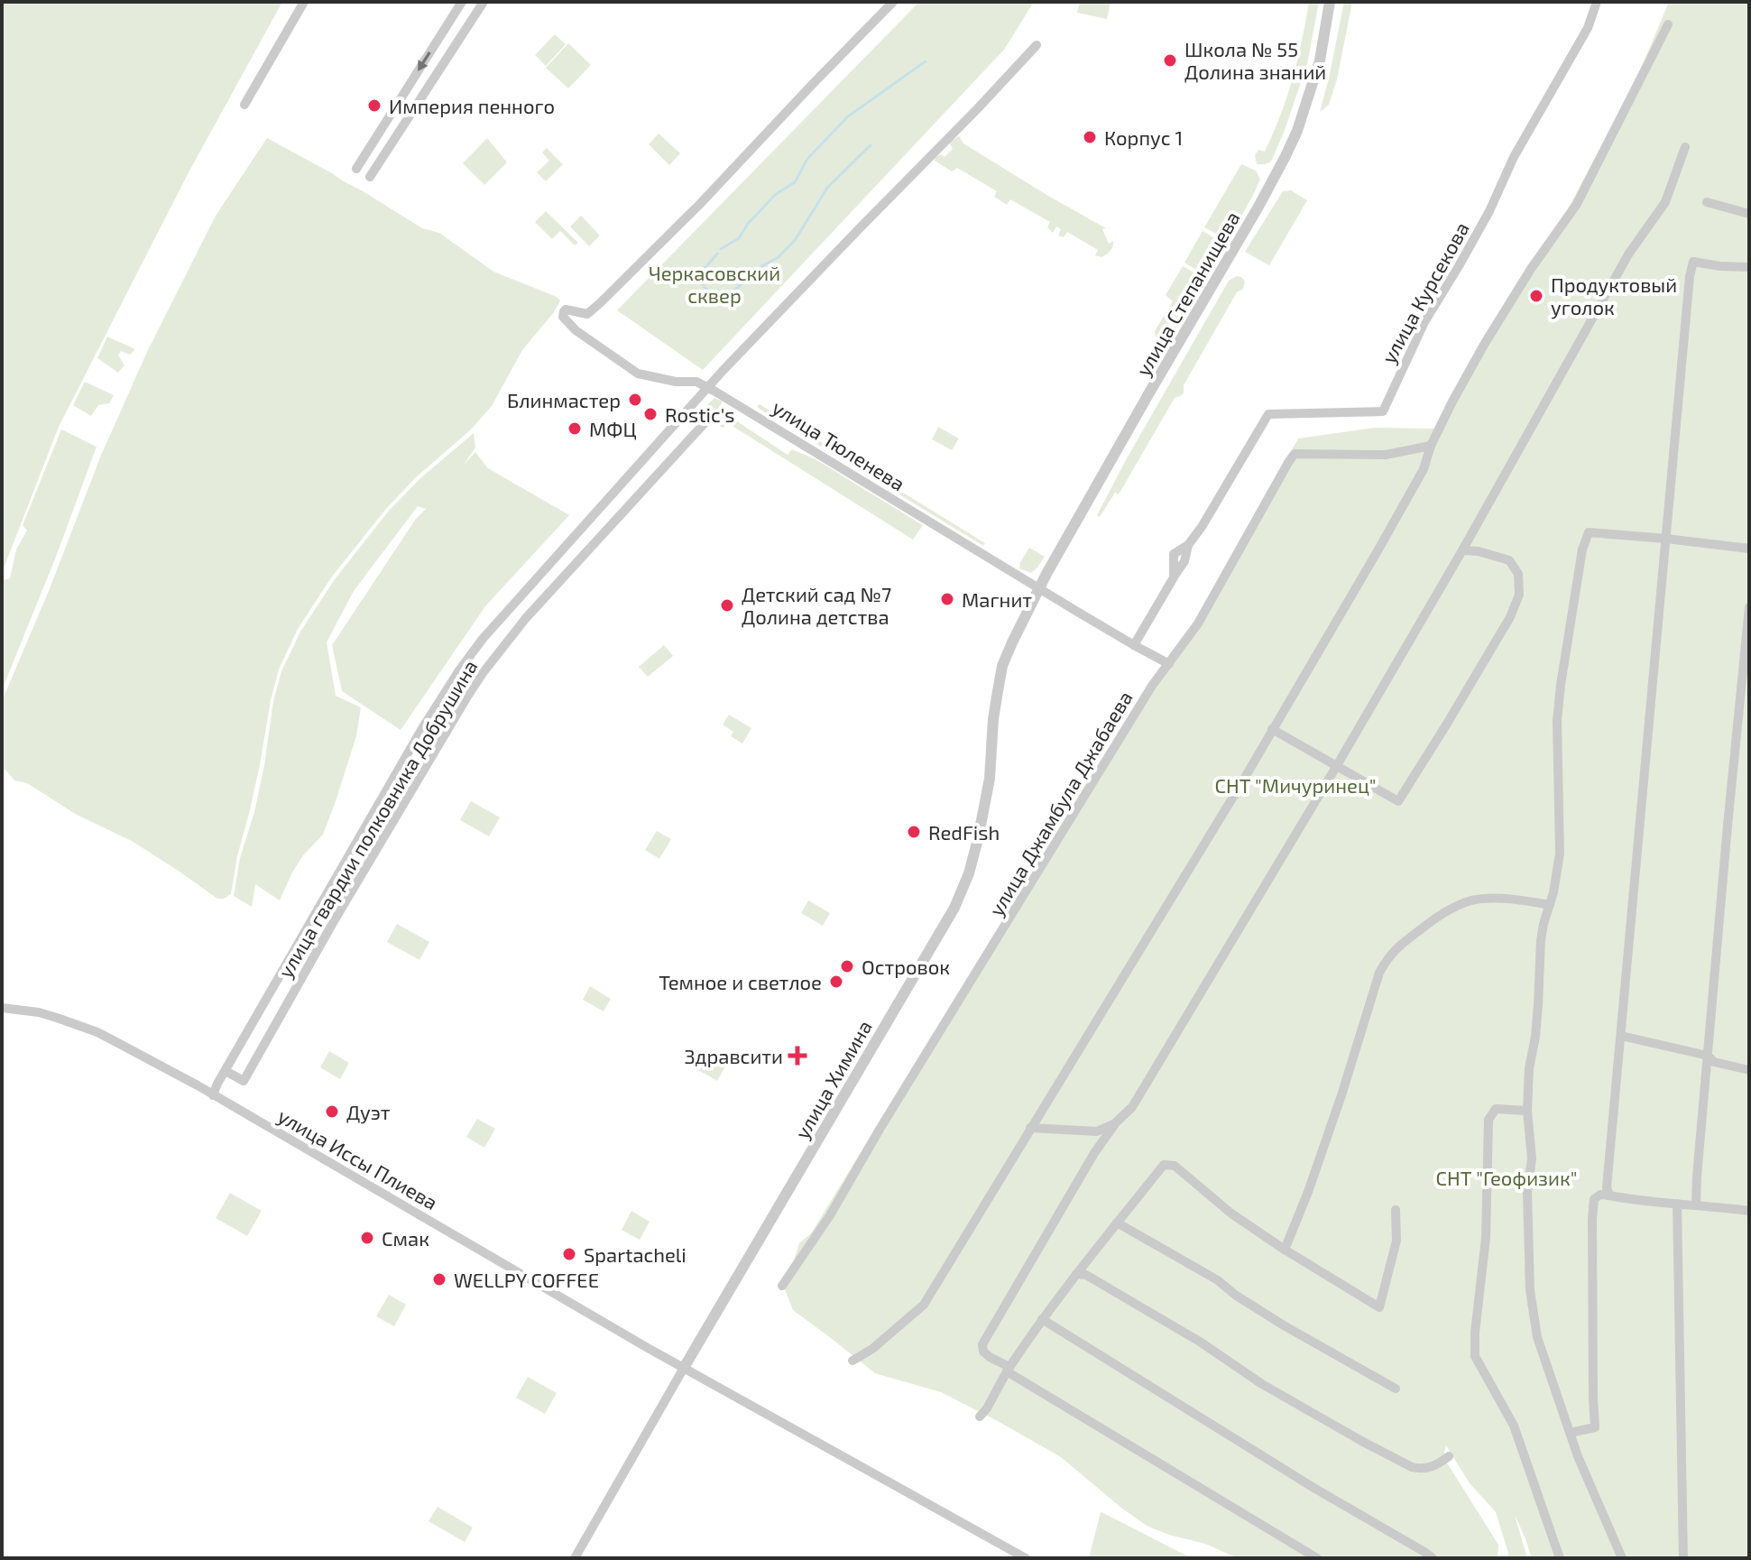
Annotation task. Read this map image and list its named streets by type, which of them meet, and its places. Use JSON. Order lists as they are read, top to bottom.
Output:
{
  "streets": {
    "street": [
      "улица Курсекова",
      "улица Степанищева",
      "улица Тюленева",
      "улица Джамбула Джабаева",
      "улица гвардии полковника Добрушина",
      "улица Химина",
      "улица Иссы Плиева"
    ]
  },
  "crossings": [
    ["улица Курсекова", "улица Тюленева"],
    ["улица Степанищева", "улица Тюленева"],
    ["улица Степанищева", "улица Химина"],
    ["улица Тюленева", "улица Джамбула Джабаева"],
    ["улица Тюленева", "улица гвардии полковника Добрушина"],
    ["улица Тюленева", "улица Химина"],
    ["улица гвардии полковника Добрушина", "улица Иссы Плиева"],
    ["улица Химина", "улица Иссы Плиева"]
  ],
  "parks": ["Черкасовский сквер", "СНТ \"Мичуринец\"", "СНТ \"Геофизик\""],
  "places": {
    "other": [
      "Школа № 55 Долина знаний",
      "Империя пенного",
      "Корпус 1",
      "Продуктовый уголок",
      "Блинмастер",
      "Rostic's",
      "МФЦ",
      "Магнит",
      "Детский сад №7 Долина детства",
      "RedFish",
      "Островок",
      "Темное и светлое",
      "Дуэт",
      "Смак",
      "Spartacheli",
      "WELLPY COFFEE"
    ],
    "health": ["Здравсити"]
  }
}
